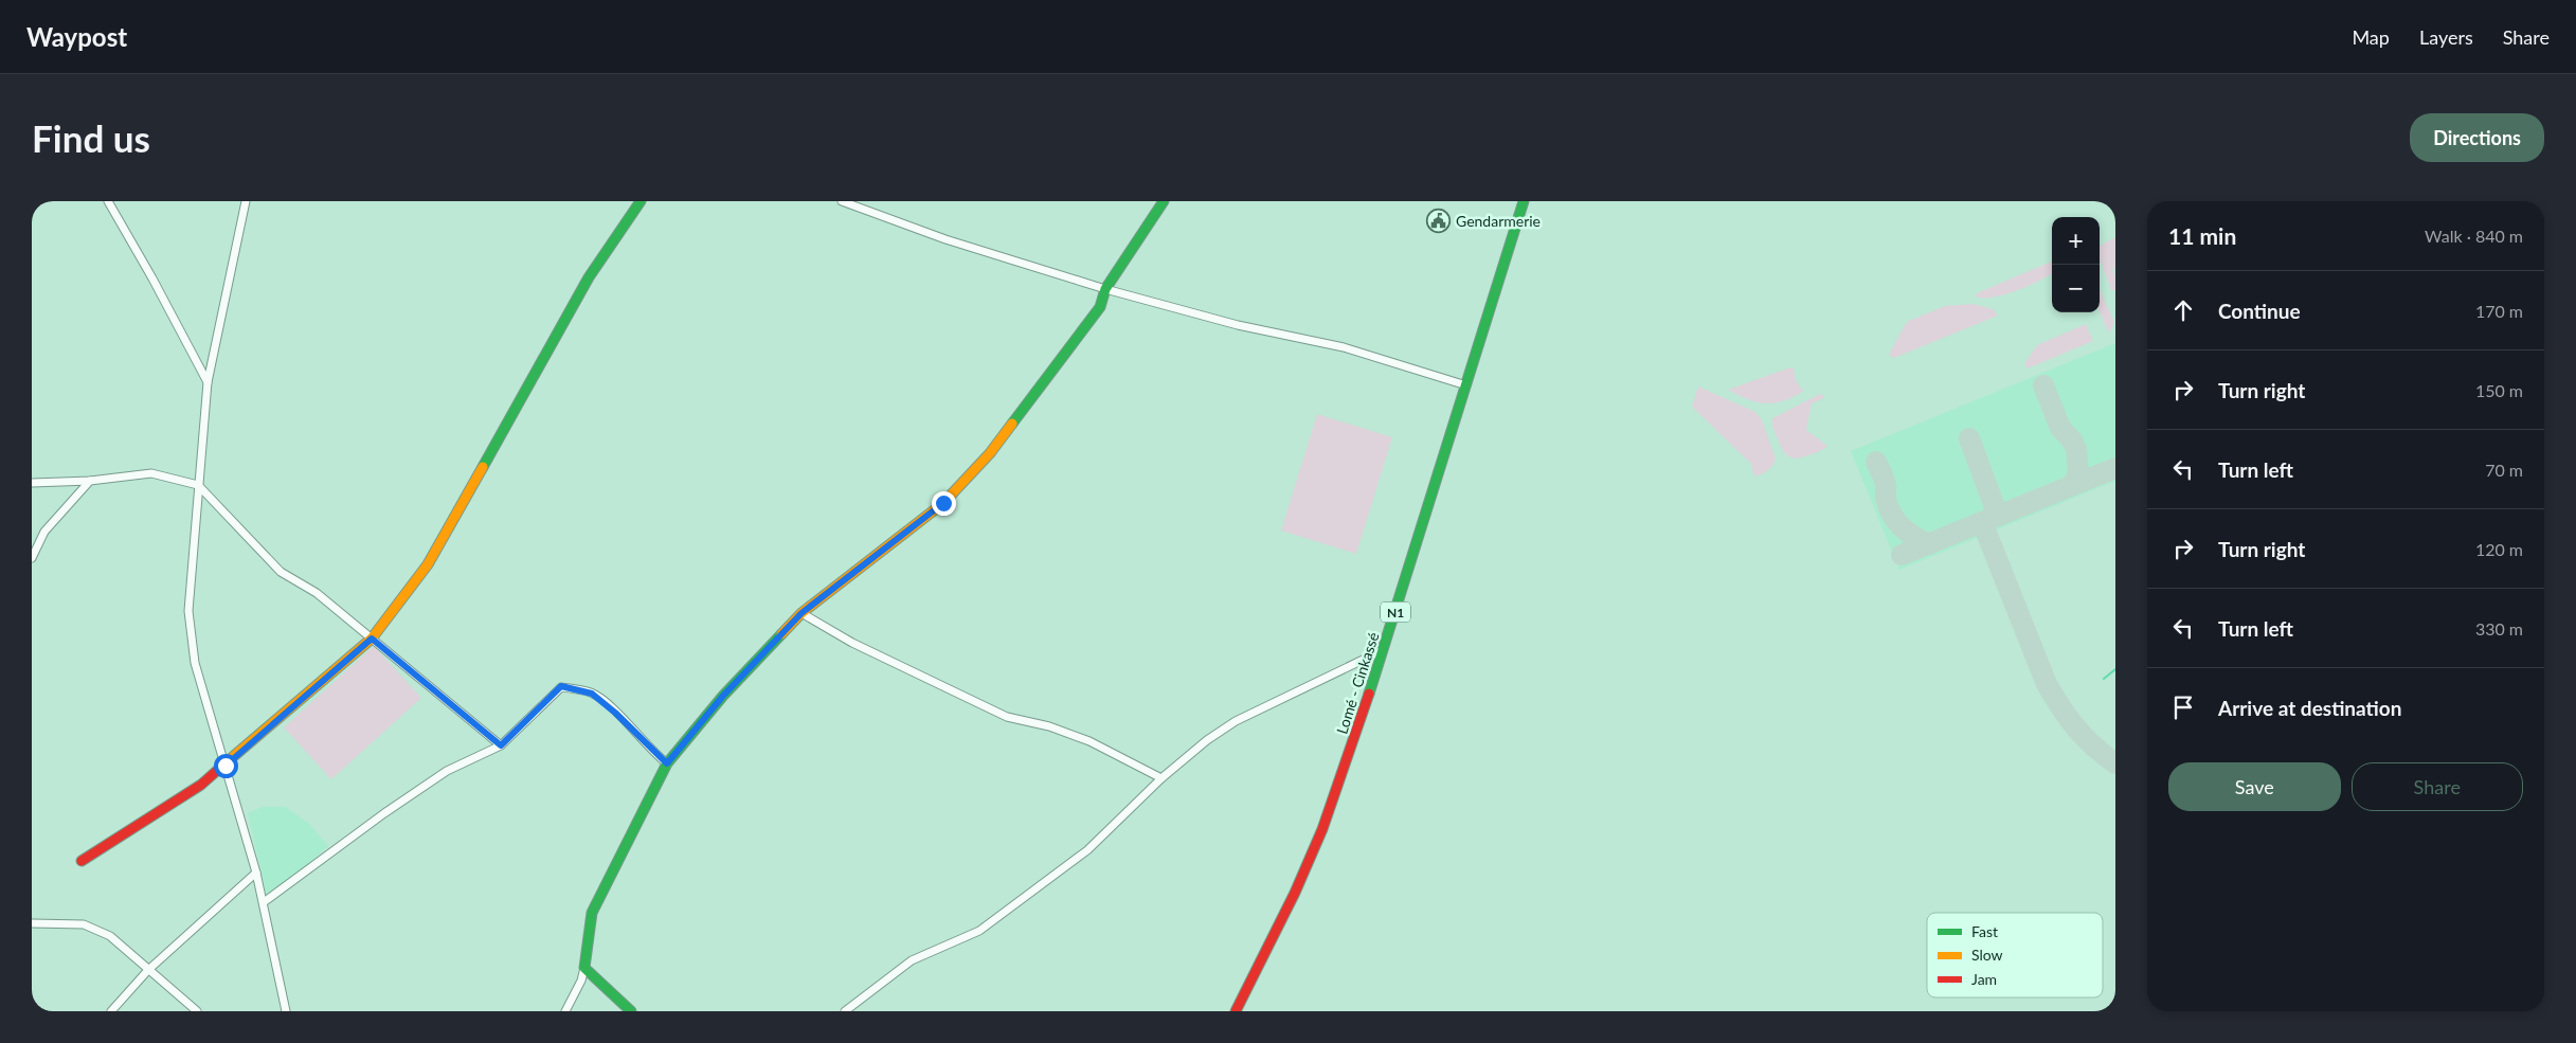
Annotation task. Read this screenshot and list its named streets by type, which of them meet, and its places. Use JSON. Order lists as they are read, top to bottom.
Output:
{
  "streets": {
    "main road": ["N1", "Lomé - Cinkassé"]
  },
  "places": {
    "public building": ["Gendarmerie"]
  },
  "legend": ["Fast", "Slow", "Jam"],
  "page": {
    "header": "Waypost",
    "nav": ["Map", "Layers", "Share"],
    "buttons": [
      "Directions",
      ["Save", "Share"]
    ],
    "title": "Find us",
    "heading": ["11 min", "Walk · 840 m"],
    "map_buttons": ["+", "−"],
    "list": [
      ["Continue", "170 m"],
      ["Turn right", "150 m"],
      ["Turn left", "70 m"],
      ["Turn right", "120 m"],
      ["Turn left", "330 m"],
      "Arrive at destination"
    ]
  }
}
